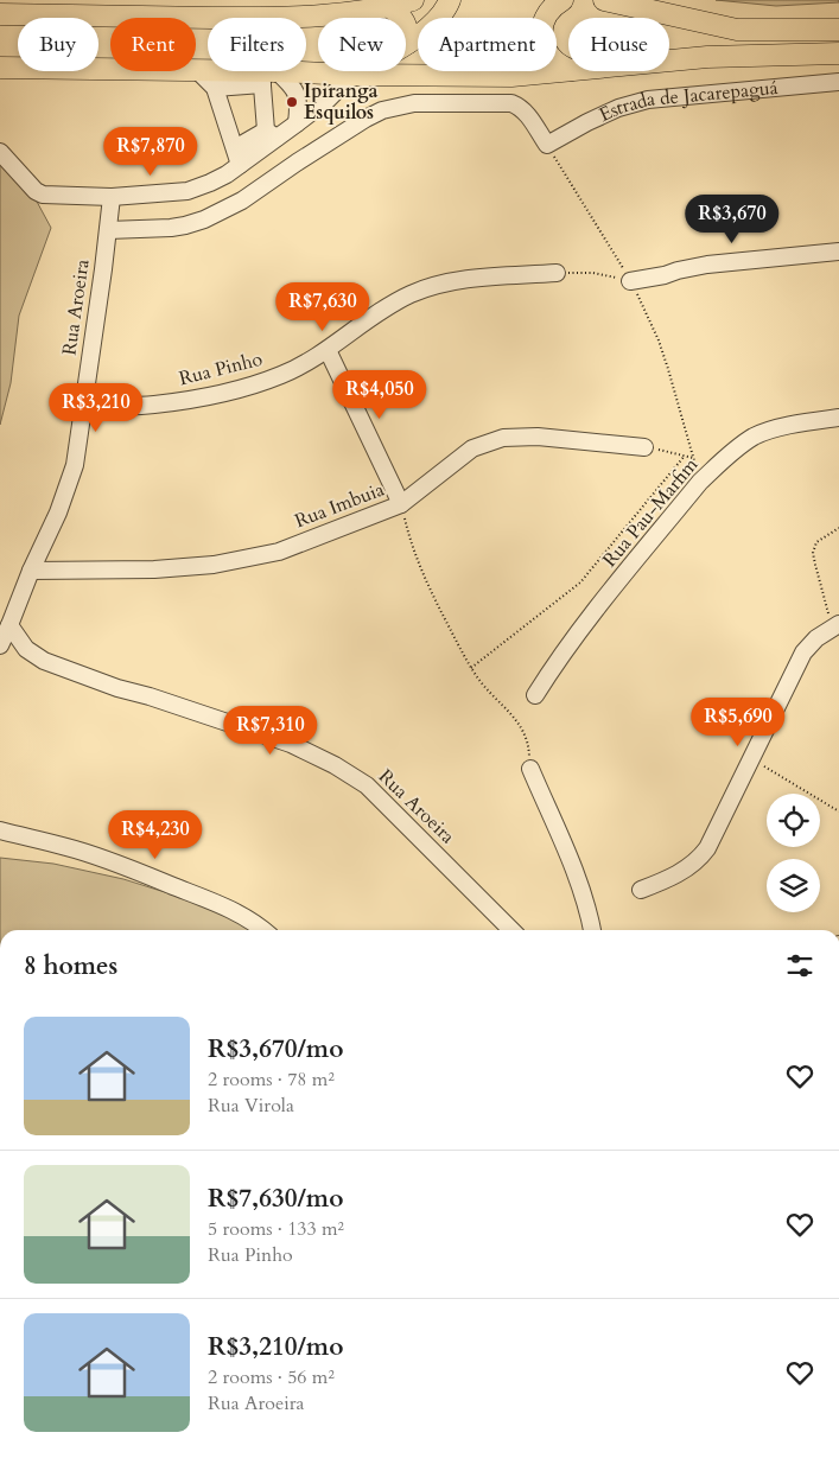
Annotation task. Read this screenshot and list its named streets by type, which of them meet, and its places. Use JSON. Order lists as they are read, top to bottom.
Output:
{
  "streets": {
    "main road": ["Estrada de Jacarepaguá"],
    "street": [
      "Rua Aroeira",
      "Rua Pinho",
      "Rua Imbuia",
      "Rua Pau-Marfim"
    ]
  },
  "crossings": [
    ["Rua Aroeira", "Rua Pinho"],
    ["Rua Aroeira", "Rua Imbuia"]
  ],
  "places": ["Ipiranga Esquilos"],
  "page": {
    "chip": [
      "Buy",
      "Rent",
      "Filters",
      "New",
      "Apartment",
      "House"
    ],
    "price": [
      "R$7,870",
      "R$3,670",
      "R$7,630",
      "R$4,050",
      "R$3,210",
      "R$5,690",
      "R$7,310",
      "R$4,230"
    ],
    "heading": "8 homes",
    "list": [
      {
        "name": "R$3,670/mo",
        "note": "2 rooms · 78 m² · Rua Virola"
      },
      {
        "name": "R$7,630/mo",
        "note": "5 rooms · 133 m² · Rua Pinho"
      },
      {
        "name": "R$3,210/mo",
        "note": "2 rooms · 56 m² · Rua Aroeira"
      }
    ]
  }
}
